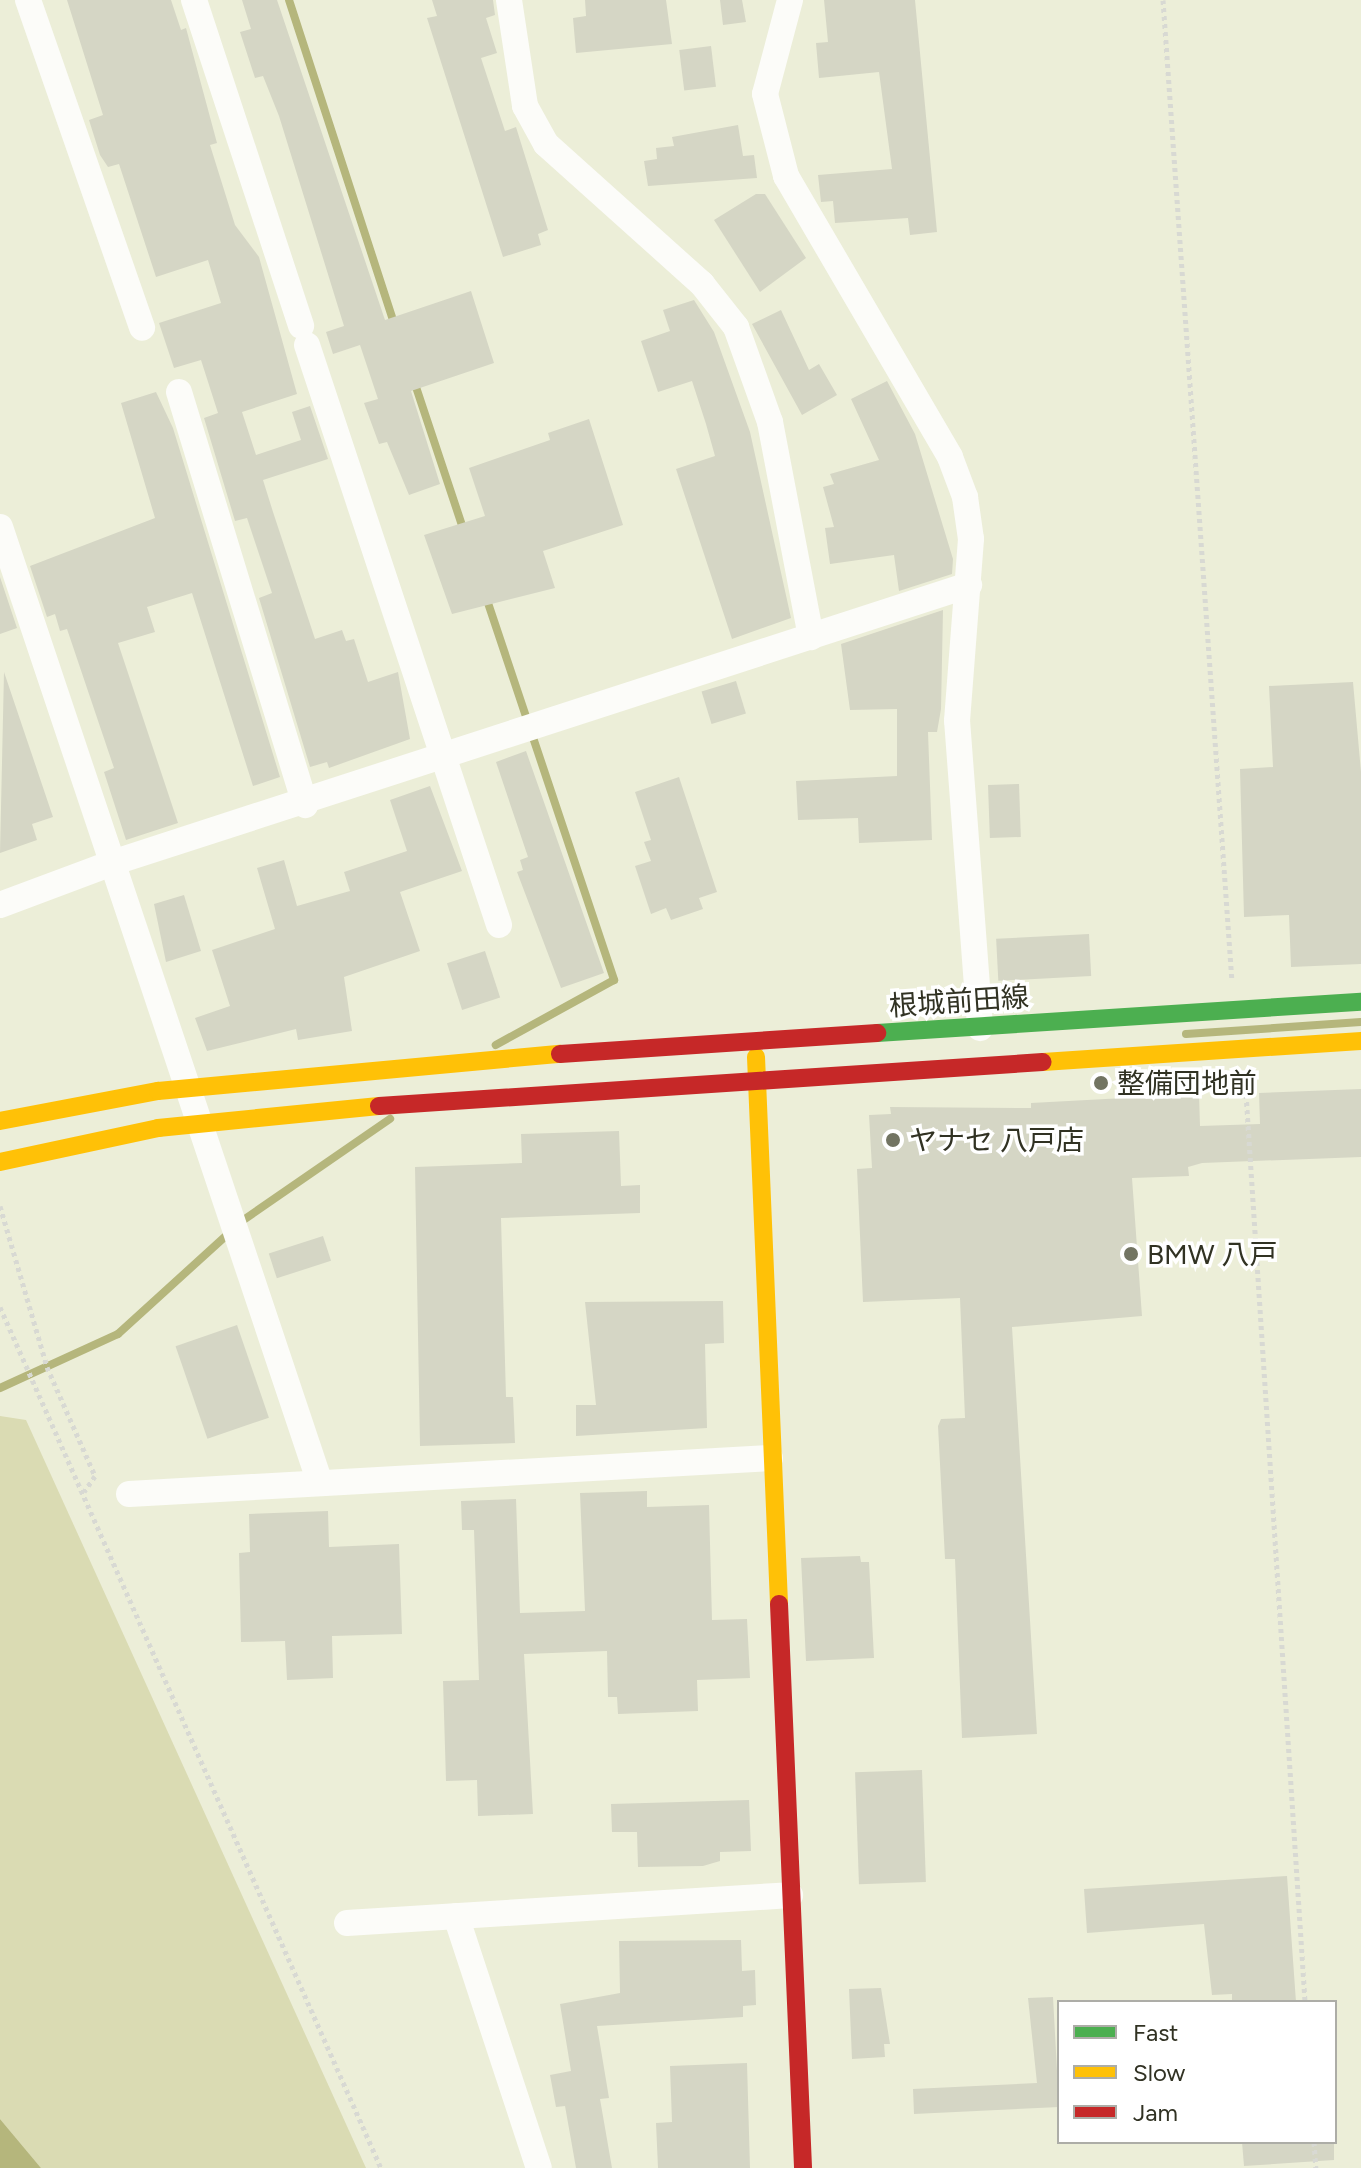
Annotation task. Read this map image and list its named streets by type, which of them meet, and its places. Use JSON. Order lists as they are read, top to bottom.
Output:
{
  "streets": {
    "street": ["根城前田線"]
  },
  "places": ["整備団地前", "ヤナセ 八戸店", "BMW 八戸"],
  "legend": ["Fast", "Slow", "Jam"]
}
